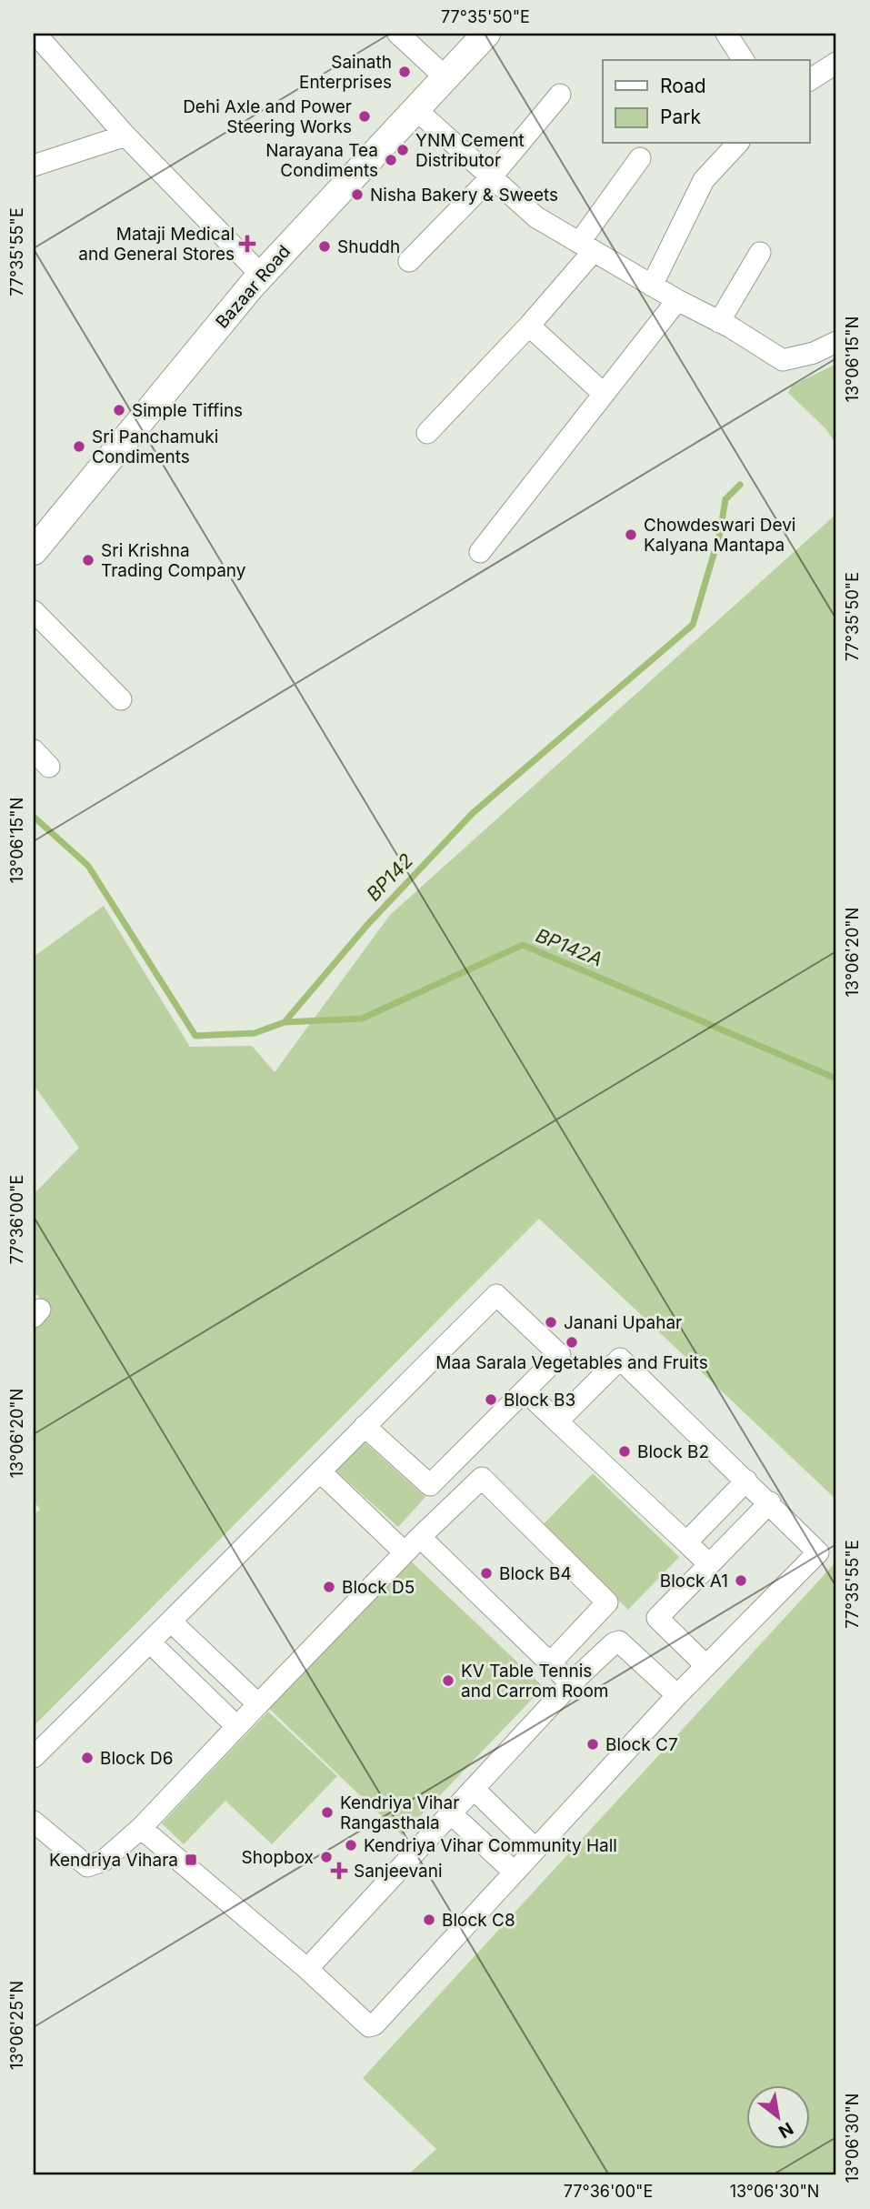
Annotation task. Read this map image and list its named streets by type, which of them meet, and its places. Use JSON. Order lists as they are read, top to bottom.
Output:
{
  "streets": {
    "street": ["Bazaar Road"]
  },
  "water": ["BP142", "BP142A"],
  "places": {
    "other": [
      "Sainath Enterprises",
      "Dehi Axle and Power Steering Works",
      "YNM Cement Distributor",
      "Narayana Tea Condiments",
      "Nisha Bakery & Sweets",
      "Shuddh",
      "Simple Tiffins",
      "Sri Panchamuki Condiments",
      "Chowdeswari Devi Kalyana Mantapa",
      "Sri Krishna Trading Company",
      "Janani Upahar",
      "Maa Sarala Vegetables and Fruits",
      "Block B3",
      "Block B2",
      "Block B4",
      "Block A1",
      "Block D5",
      "KV Table Tennis and Carrom Room",
      "Block C7",
      "Block D6",
      "Kendriya Vihar Rangasthala",
      "Kendriya Vihar Community Hall",
      "Shopbox",
      "Block C8"
    ],
    "health": ["Mataji Medical and General Stores", "Sanjeevani"],
    "transit": ["Kendriya Vihara"]
  },
  "legend": ["Road", "Park"],
  "north": "bottom right",
  "coordinates": [
    "77°35'50\"E",
    "77°35'55\"E",
    "13°06'15\"N",
    "13°06'20\"N",
    "77°36'00\"E",
    "13°06'25\"N",
    "13°06'30\"N"
  ]
}
